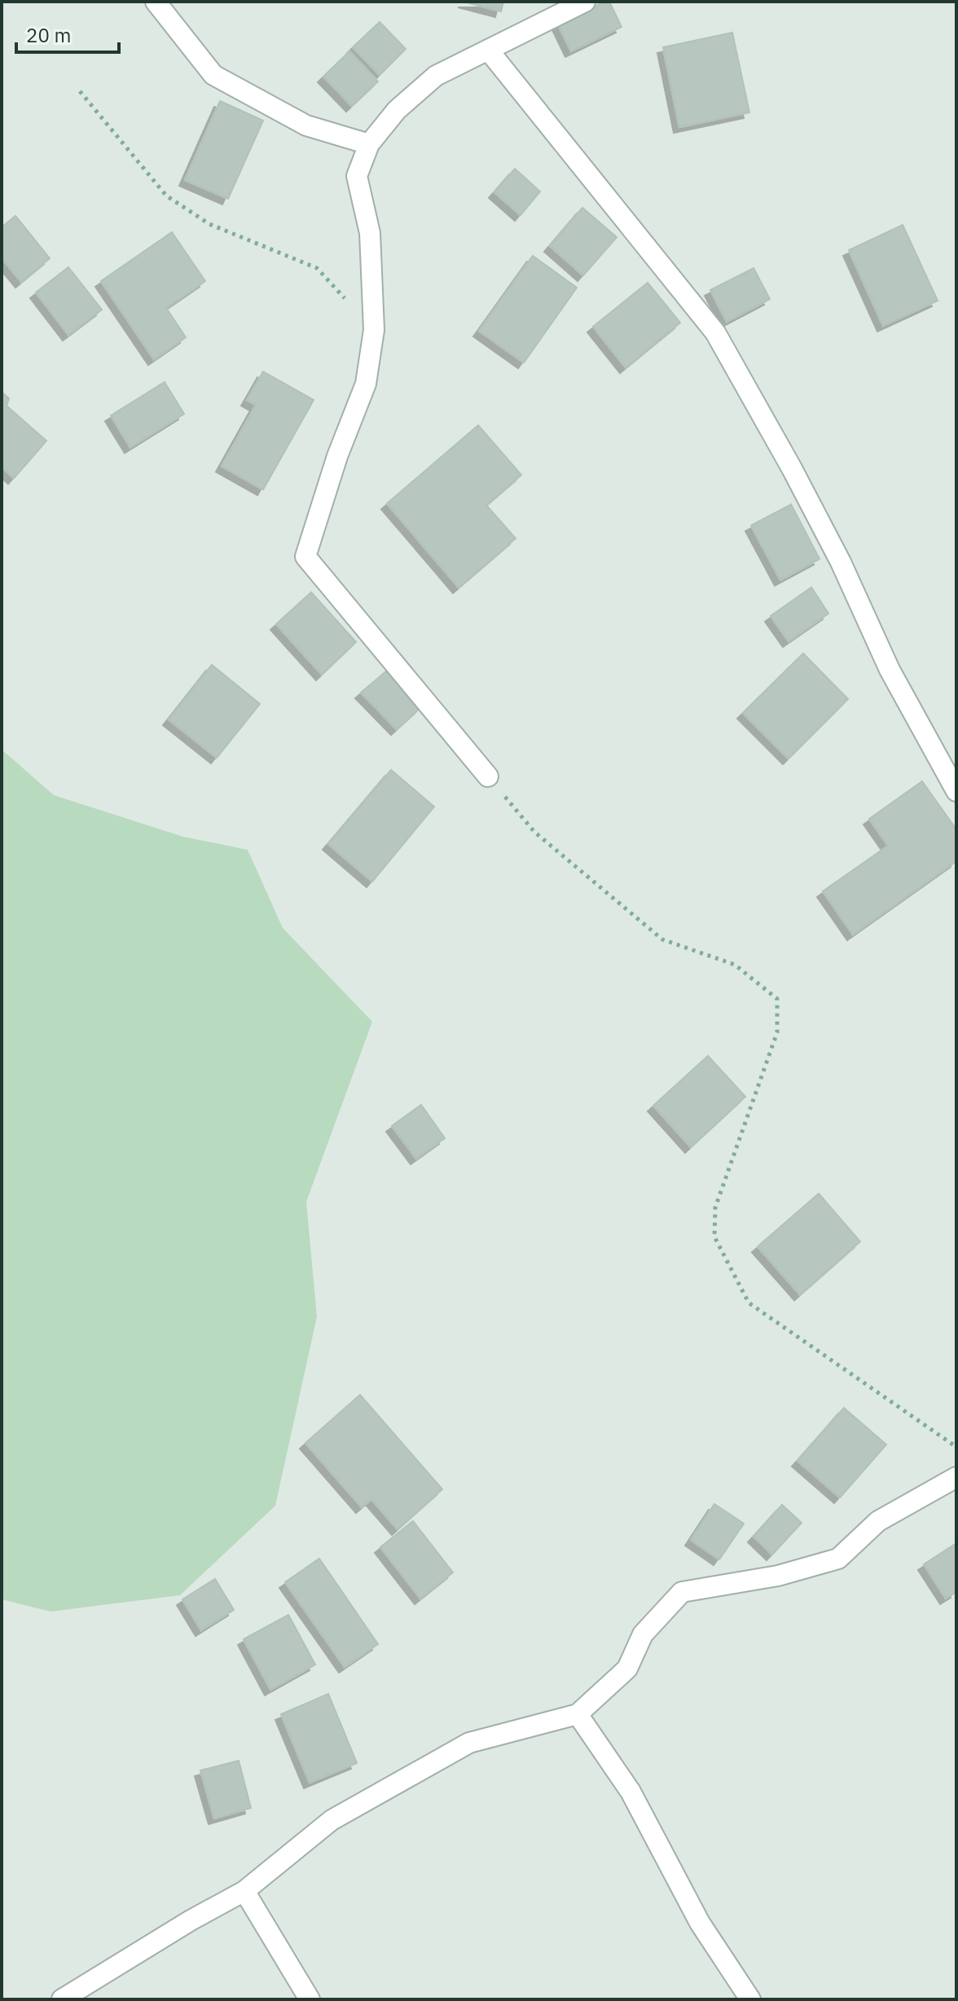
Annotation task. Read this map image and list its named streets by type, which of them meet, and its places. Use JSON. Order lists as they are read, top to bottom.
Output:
{
  "scale_bar": "20 m"
}
